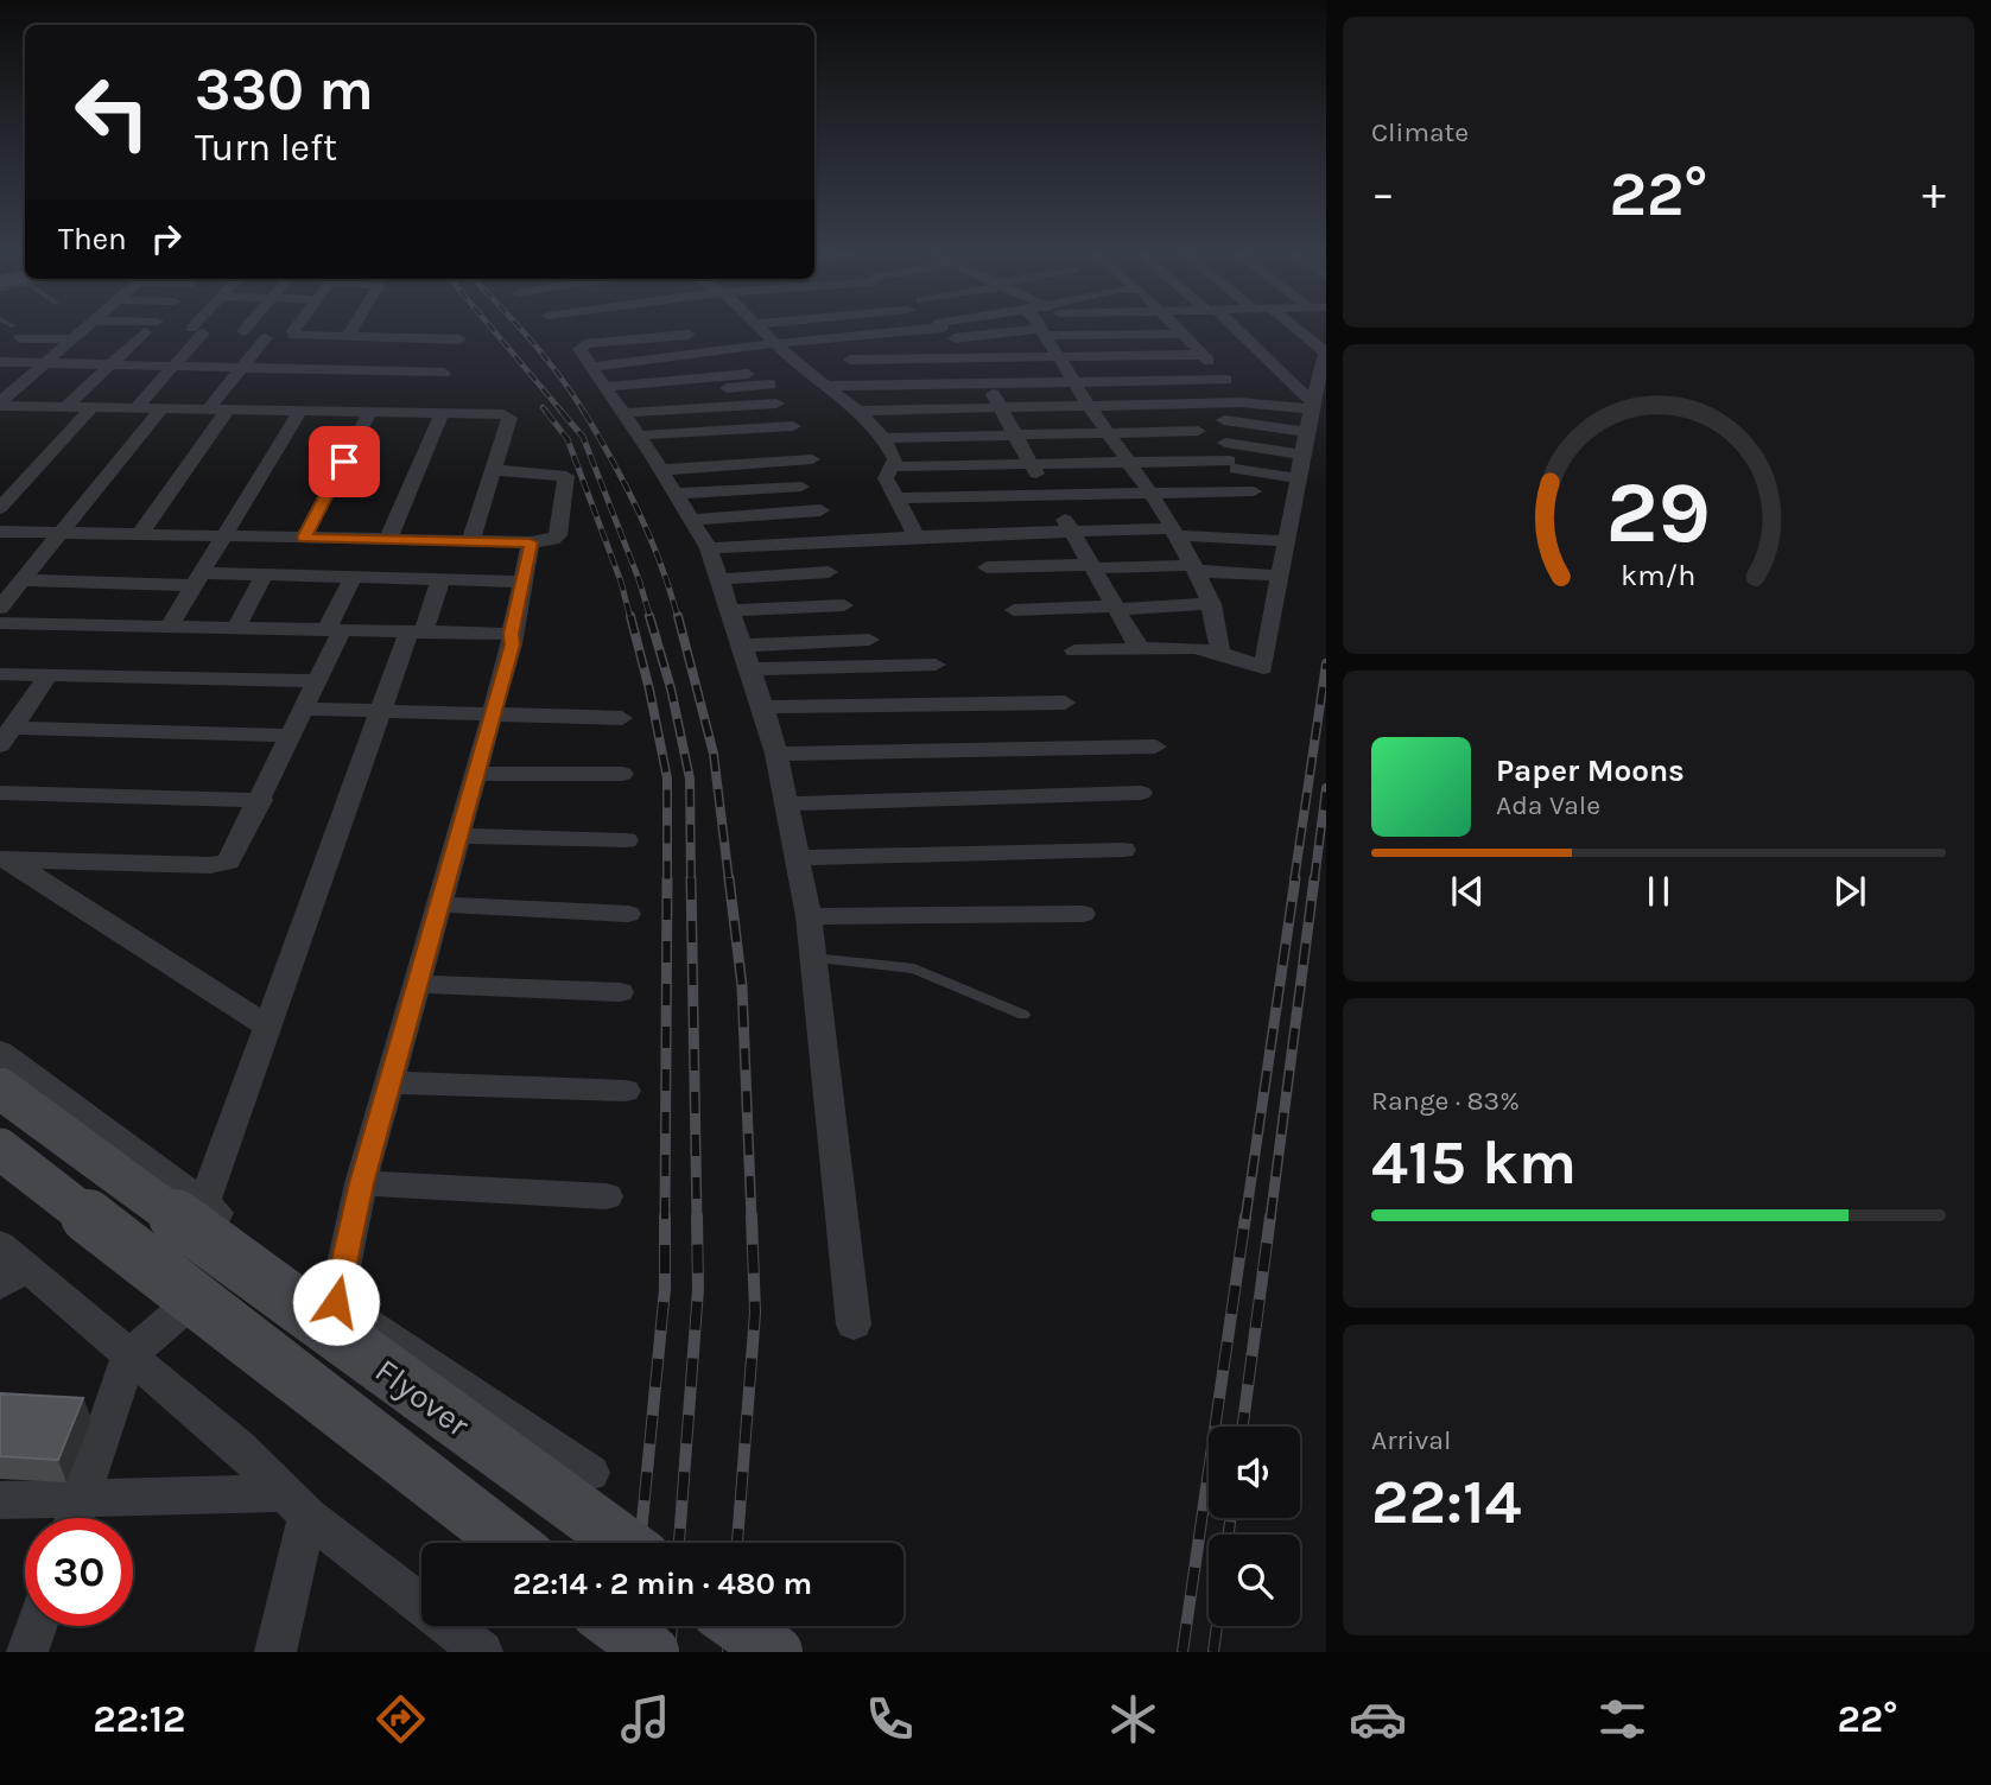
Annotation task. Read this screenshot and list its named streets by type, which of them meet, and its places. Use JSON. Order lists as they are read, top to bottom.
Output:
{
  "streets": {
    "main road": ["Flyover"]
  },
  "page": {
    "tile": [
      "Climate",
      ["Range · 83%", "415 km"],
      ["Arrival", "22:14"]
    ],
    "turn": ["330 m", "Turn left"],
    "heat": ["−", "22°", "+"],
    "then": "Then",
    "song": ["Paper Moons", "Ada Vale"],
    "limit": "30",
    "trip": "22:14 · 2 min · 480 m",
    "tabs": ["22:12", "22°"],
    "gauge": ["29", "km/h"]
  }
}
